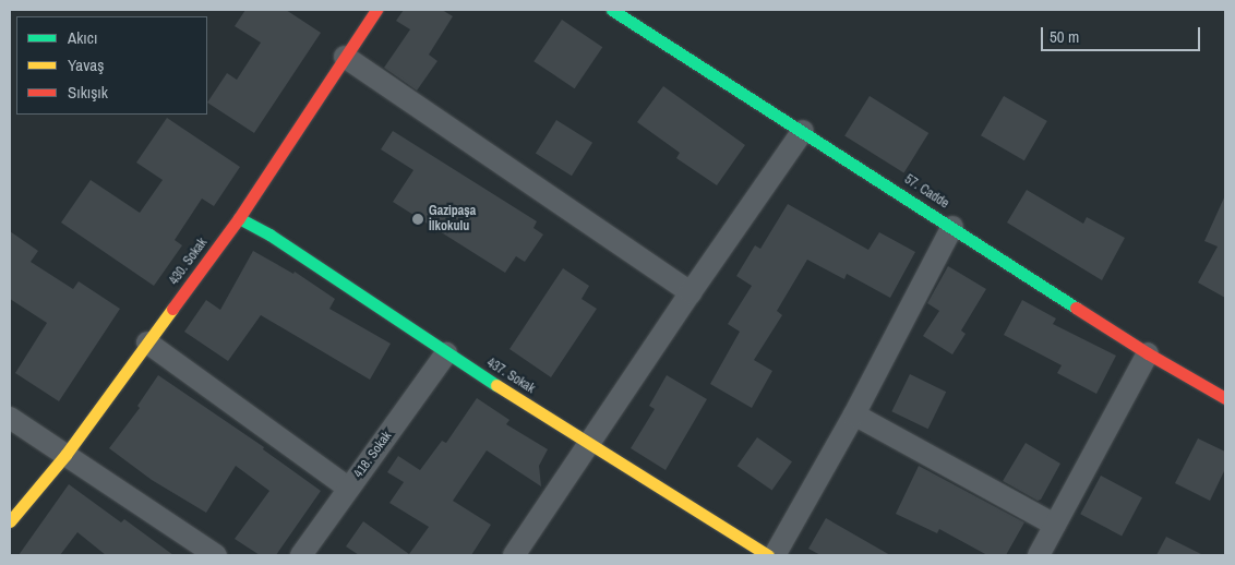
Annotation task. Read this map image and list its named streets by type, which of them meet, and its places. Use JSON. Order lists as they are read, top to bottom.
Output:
{
  "streets": {
    "street": [
      "57. Cadde",
      "430. Sokak",
      "437. Sokak",
      "418. Sokak"
    ]
  },
  "crossings": [
    ["430. Sokak", "437. Sokak"],
    ["437. Sokak", "418. Sokak"]
  ],
  "places": ["Gazipaşa İlkokulu"],
  "legend": ["Akıcı", "Yavaş", "Sıkışık"],
  "scale_bar": "50 m"
}
